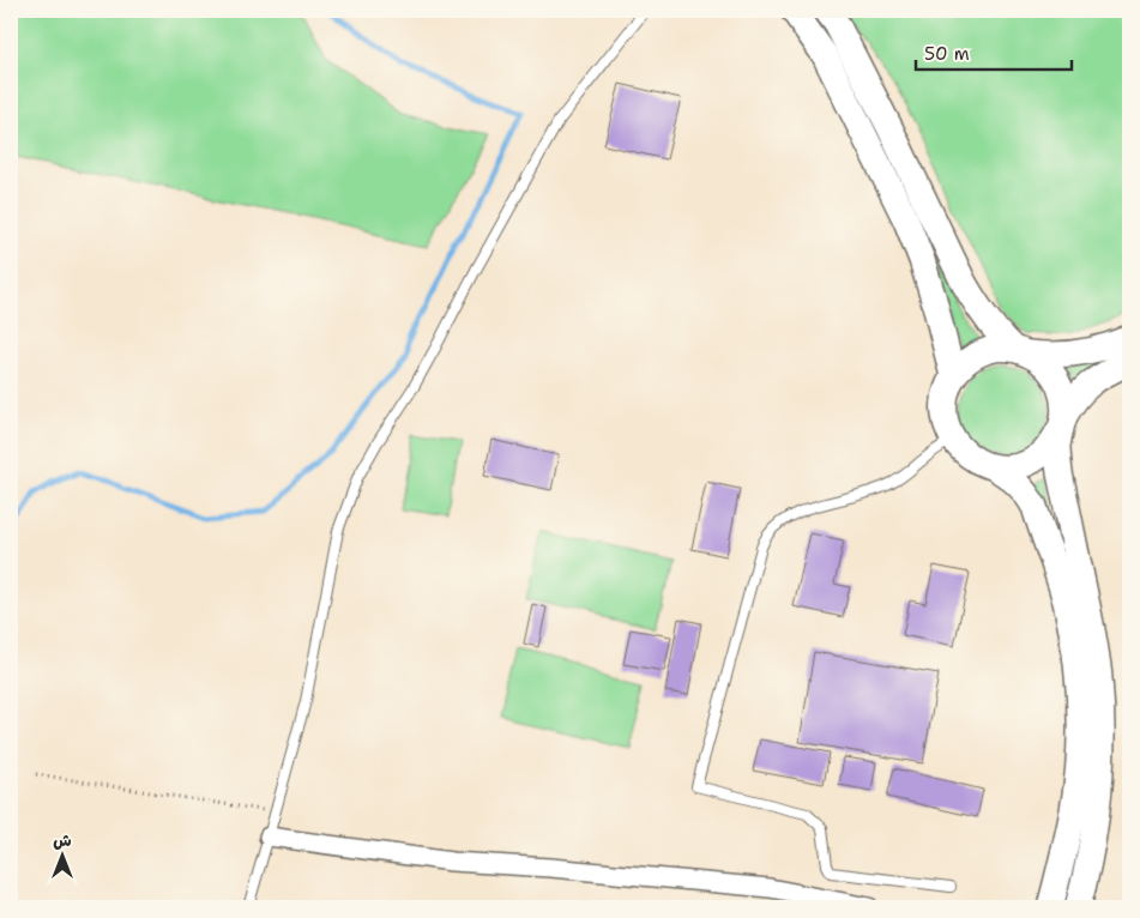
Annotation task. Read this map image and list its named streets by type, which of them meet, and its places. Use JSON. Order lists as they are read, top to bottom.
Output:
{
  "scale_bar": "50 m",
  "north": "top"
}
